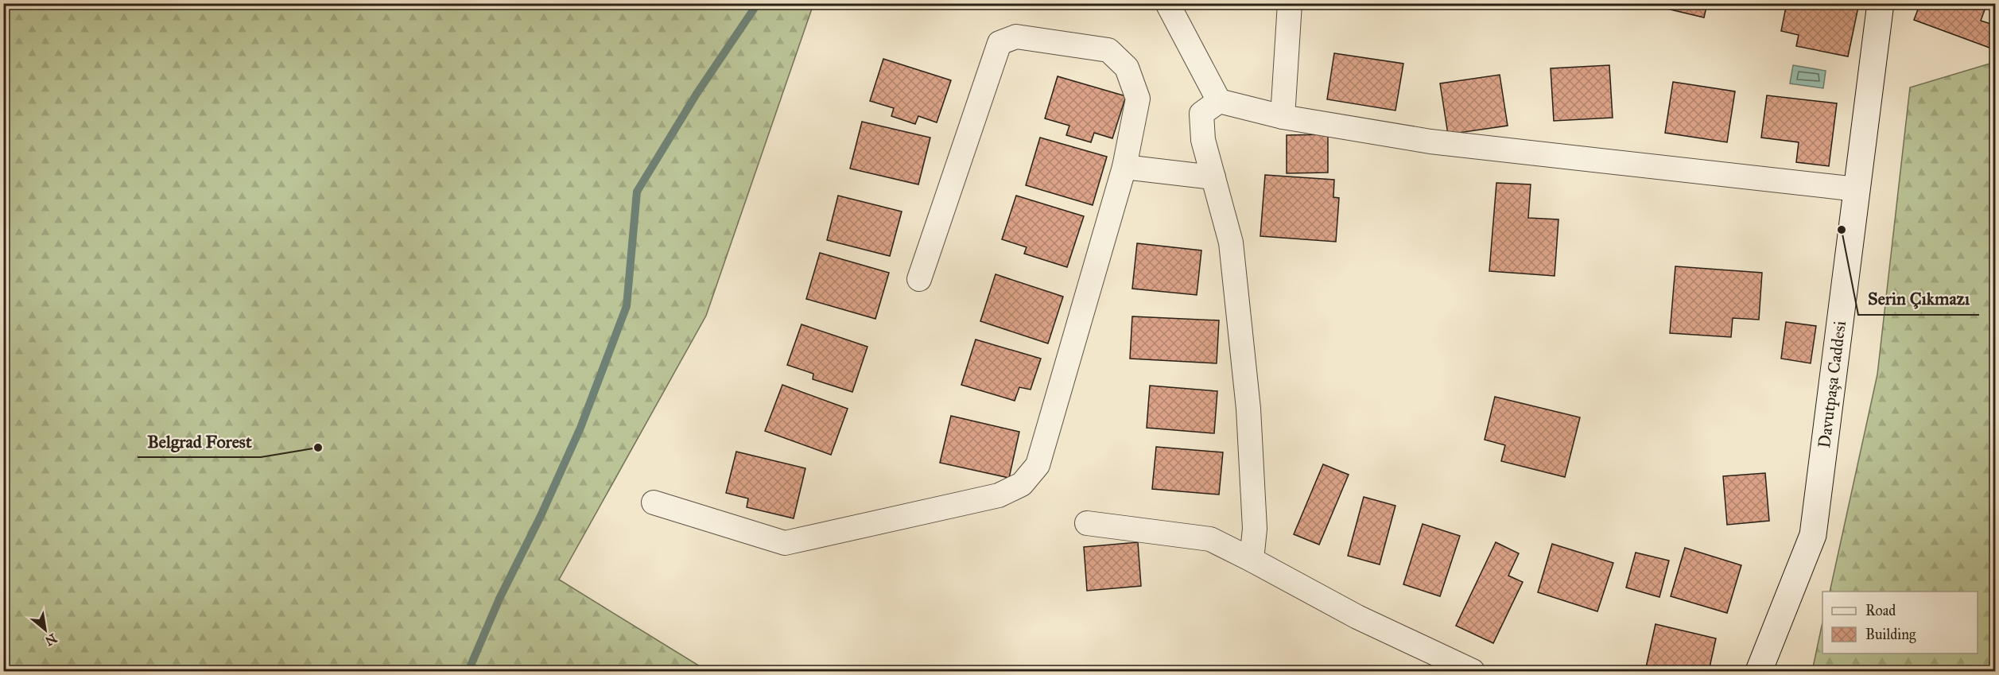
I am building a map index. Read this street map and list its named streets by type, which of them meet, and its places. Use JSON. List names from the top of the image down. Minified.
{"streets":{"street":["Davutpaşa Caddesi"]},"places":["Serin Çıkmazı","Belgrad Forest"],"legend":["Road","Building"],"north":"bottom right"}
